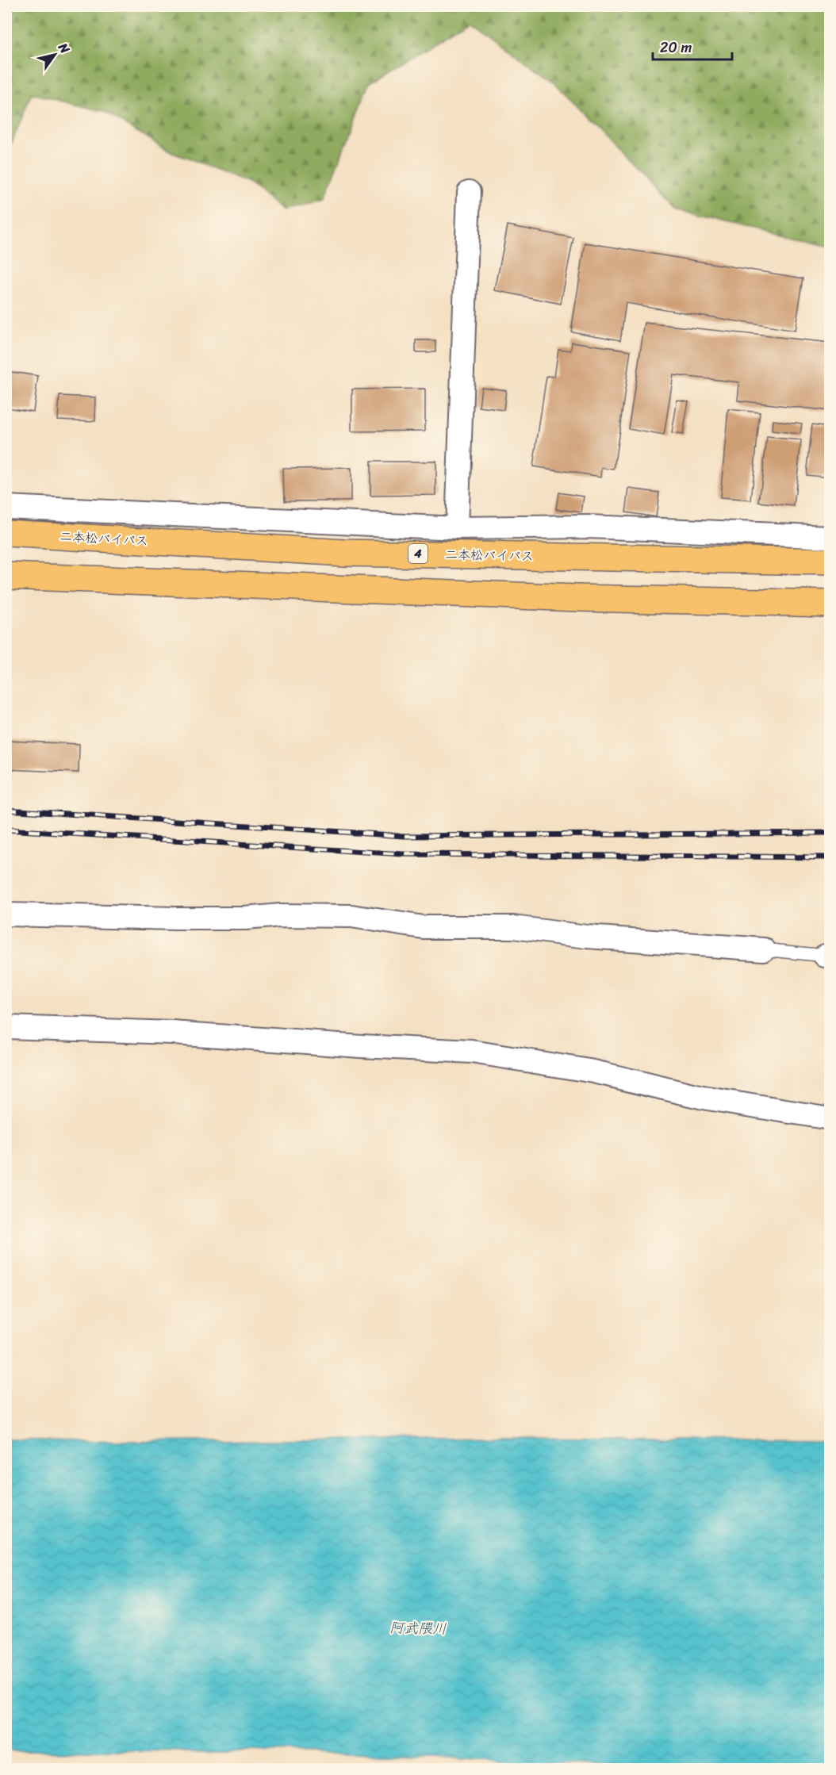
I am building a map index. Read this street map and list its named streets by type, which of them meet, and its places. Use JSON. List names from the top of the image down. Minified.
{"streets":{"highway":["二本松バイパス","4"]},"water":["阿武隈川"],"scale_bar":"20 m","north":"top right"}
